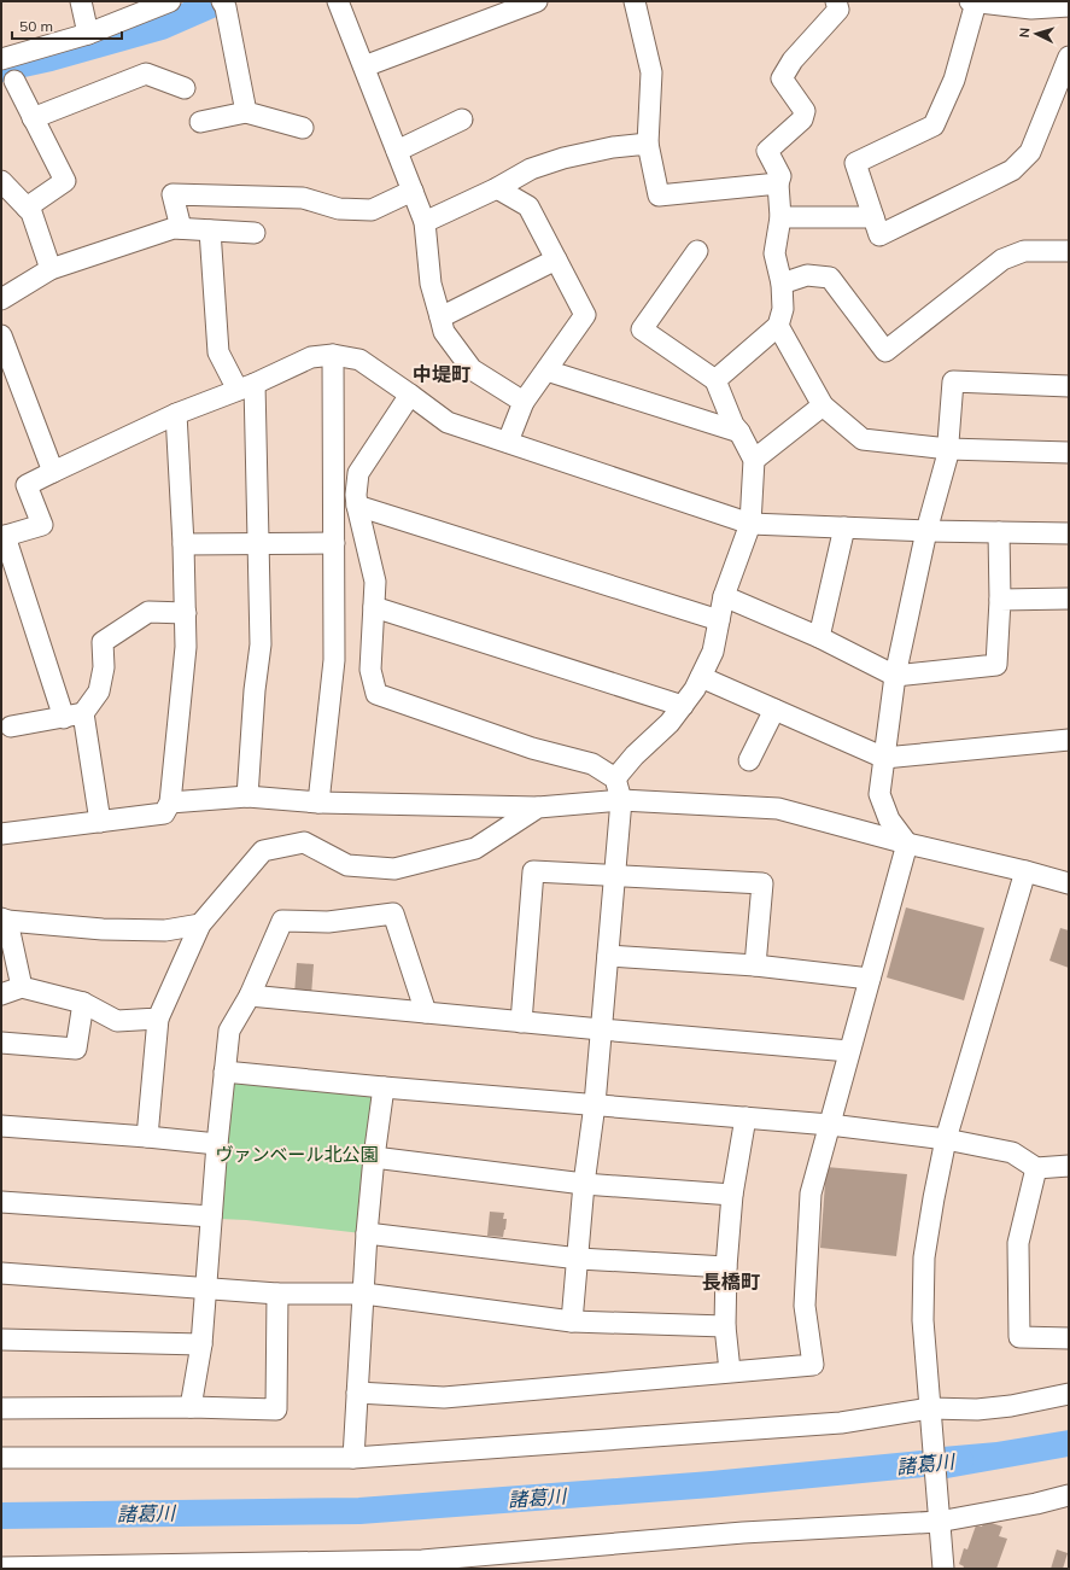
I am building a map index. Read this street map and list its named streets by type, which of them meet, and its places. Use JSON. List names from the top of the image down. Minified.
{"districts":["中堤町","長橋町"],"water":["諸葛川"],"parks":["ヴァンベール北公園"],"scale_bar":"50 m","north":"left"}
